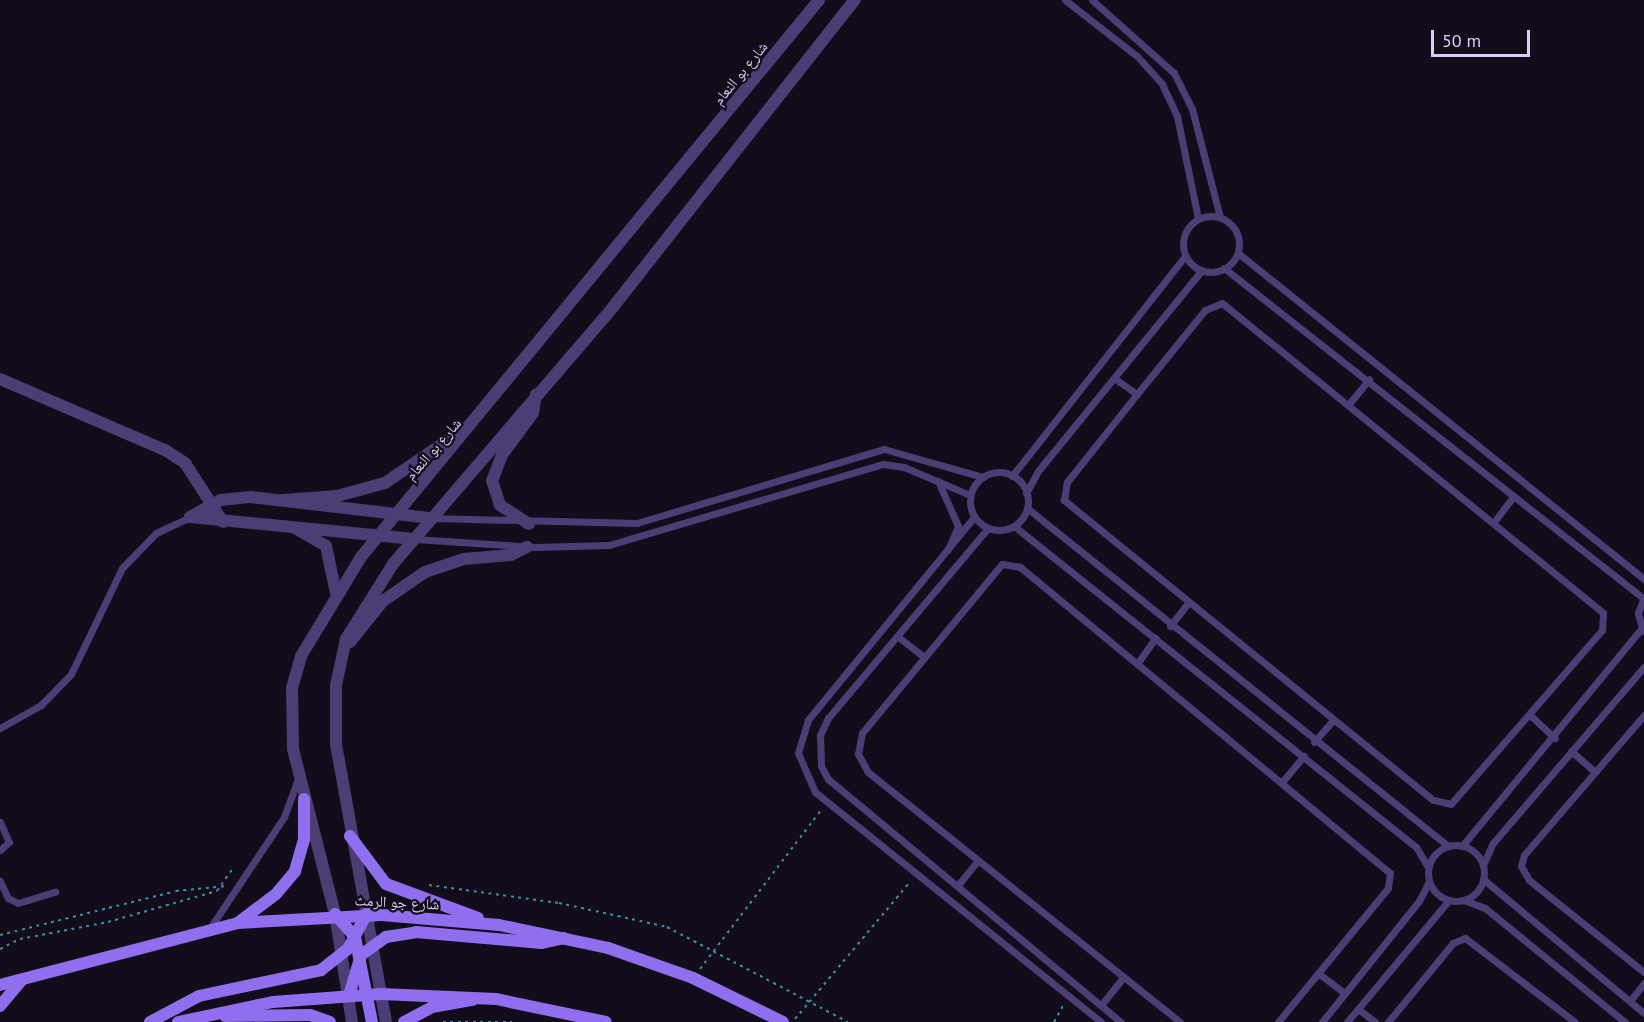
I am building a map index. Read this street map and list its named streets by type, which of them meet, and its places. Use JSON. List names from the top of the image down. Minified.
{"streets":{"main road":["شارع جو الرمث"],"street":["شارع بو النعام"]},"crossings":[["شارع بو النعام","شارع جو الرمث"]],"scale_bar":"50 m"}
